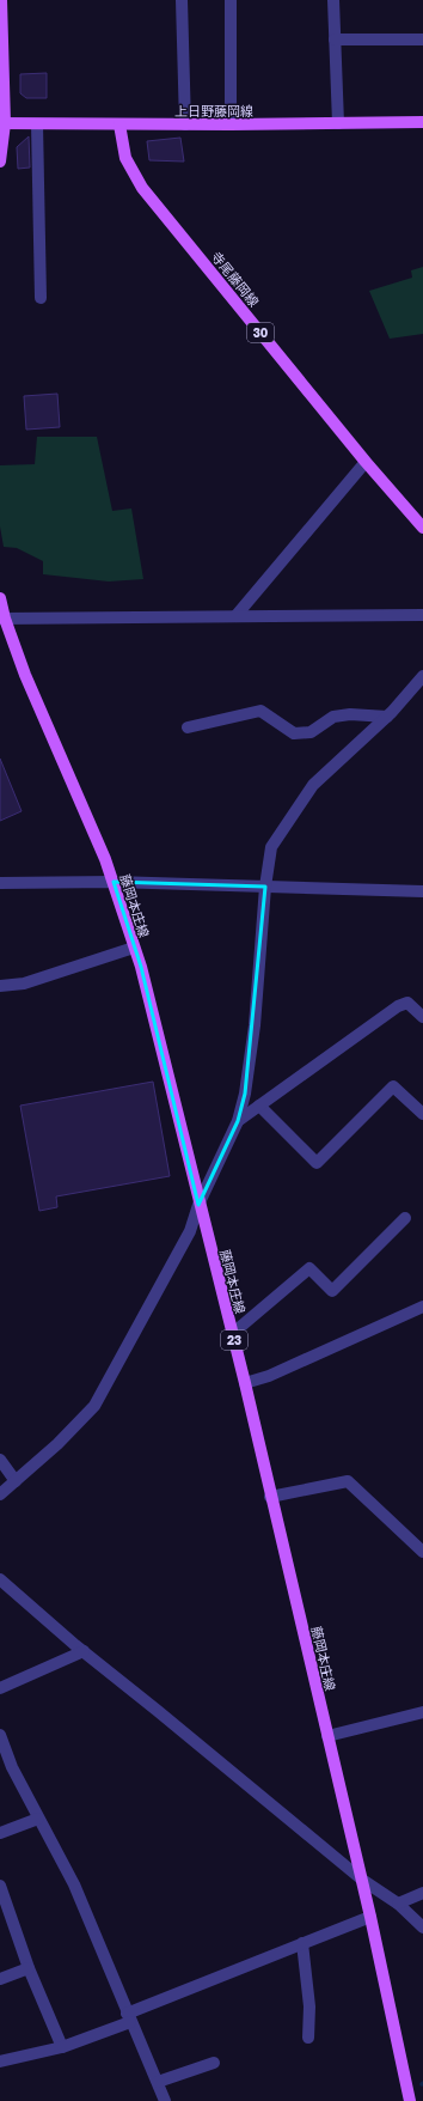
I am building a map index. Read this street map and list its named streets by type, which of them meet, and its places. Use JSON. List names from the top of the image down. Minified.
{"streets":{"main road":["上日野藤岡線","寺尾藤岡線","30","藤岡本庄線","23"]},"crossings":[["上日野藤岡線","寺尾藤岡線"]]}
